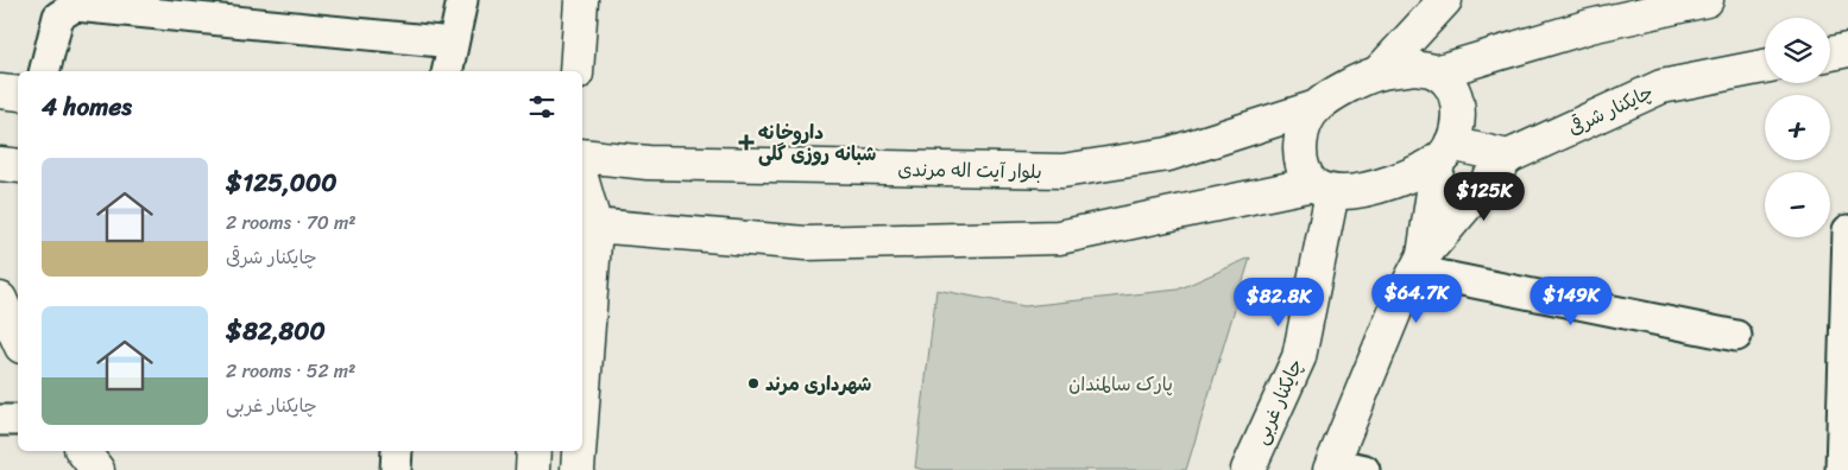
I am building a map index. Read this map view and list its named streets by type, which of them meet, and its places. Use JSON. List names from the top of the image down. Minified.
{"streets":{"main road":["چایکنار شرقی","بلوار آیت اله مرندی","چایکنار غربی"]},"crossings":[["بلوار آیت اله مرندی","چایکنار غربی"]],"parks":["پارک سالمندان"],"places":{"health":["داروخانه شبانه روزی گلی"],"other":["شهرداری مرند"]},"page":{"map_buttons":["+","−"],"heading":"4 homes","list":[{"name":"$125,000","note":"2 rooms · 70 m² · چایکنار شرقی"},{"name":"$82,800","note":"2 rooms · 52 m² · چایکنار غربی"}],"price":["$125K","$64.7K","$149K","$82.8K"]}}
